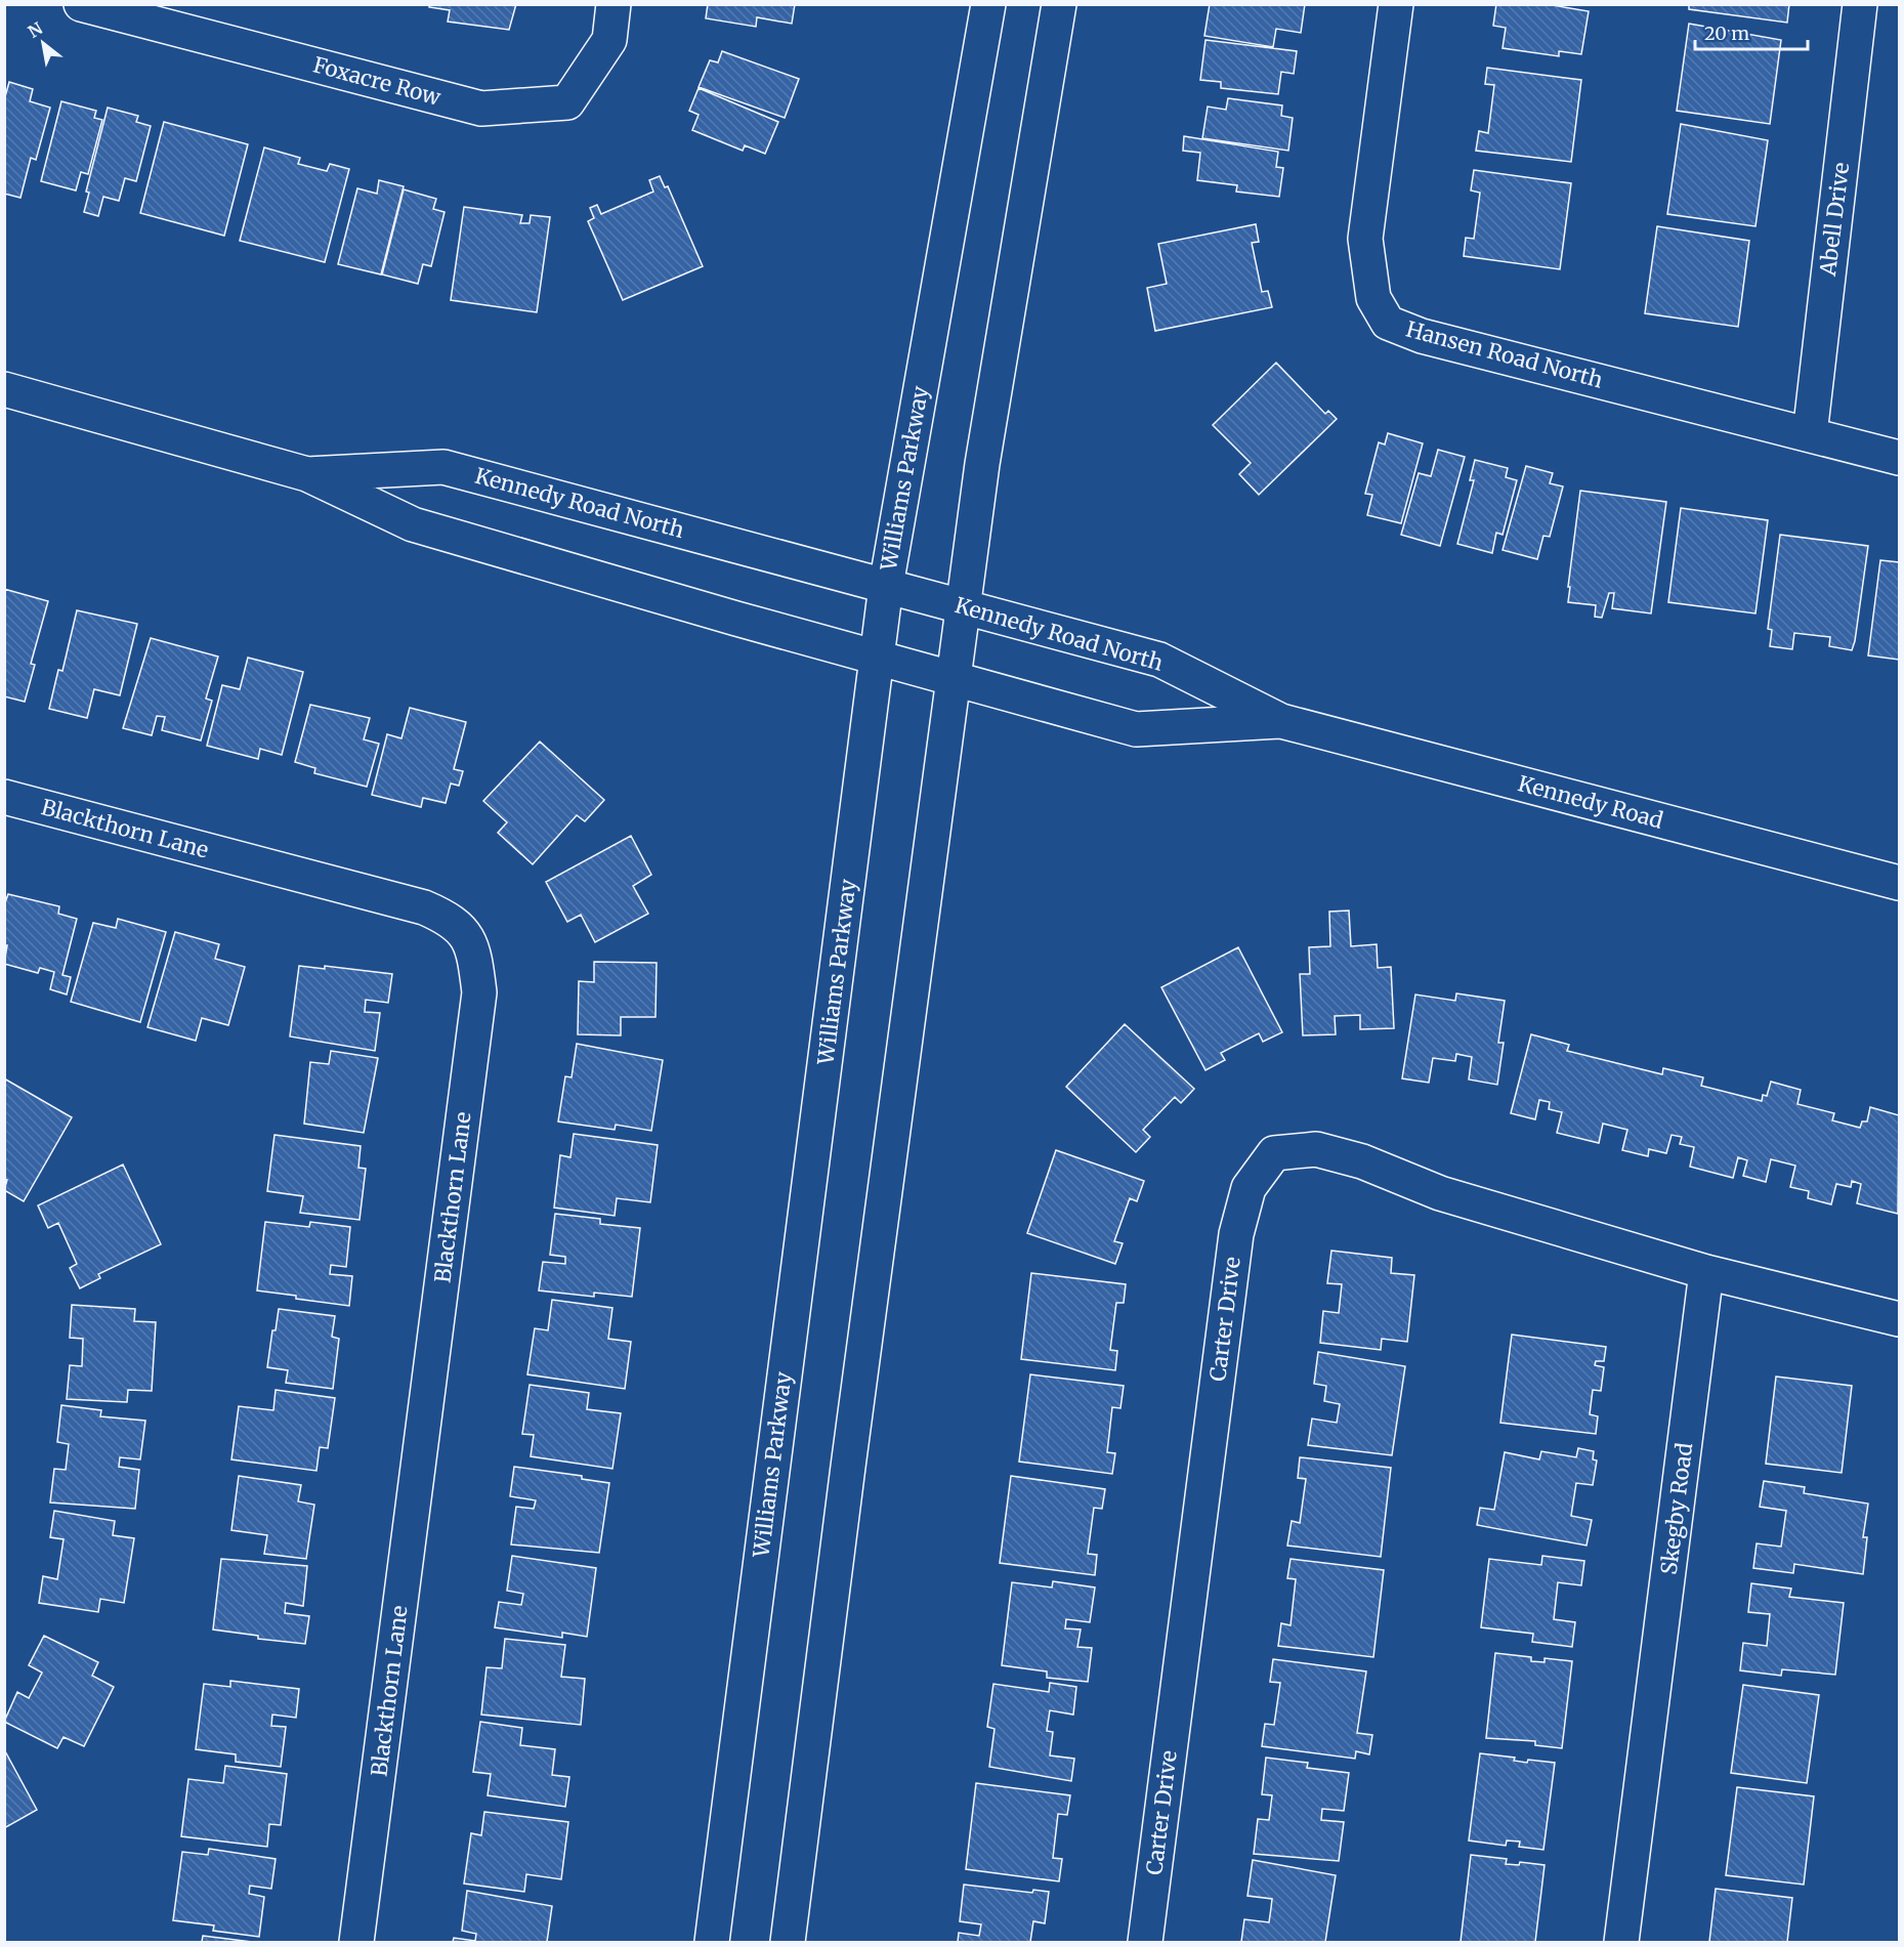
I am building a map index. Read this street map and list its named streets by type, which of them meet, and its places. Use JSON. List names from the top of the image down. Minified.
{"streets":{"main road":["Foxacre Row","Abell Drive","Hansen Road North","Williams Parkway","Kennedy Road North","Kennedy Road","Blackthorn Lane","Carter Drive","Skegby Road"]},"crossings":[["Abell Drive","Hansen Road North"],["Williams Parkway","Kennedy Road North"],["Kennedy Road North","Kennedy Road"],["Carter Drive","Skegby Road"]],"scale_bar":"20 m","north":"top left"}
